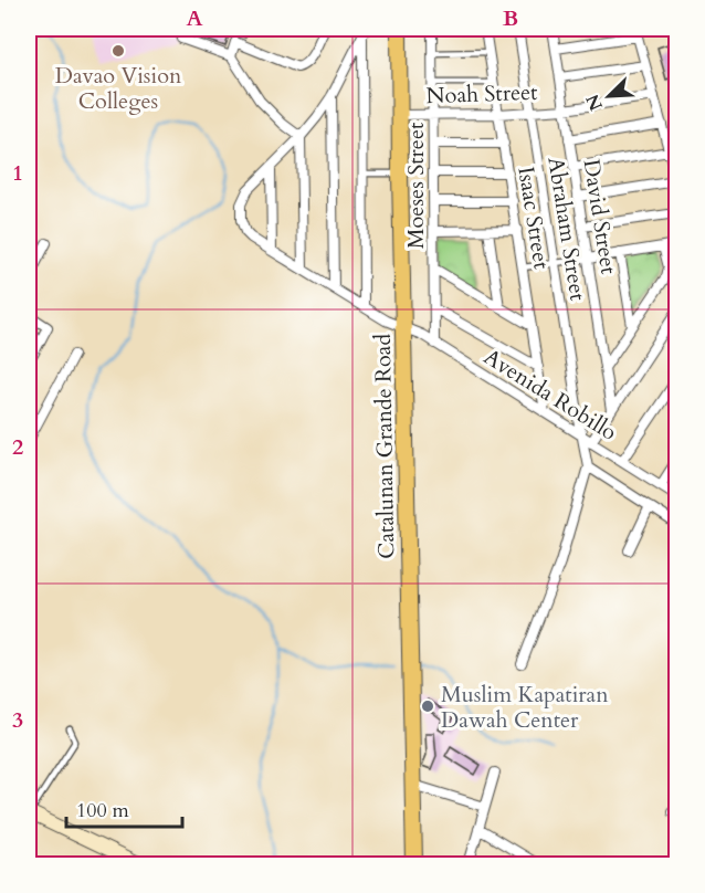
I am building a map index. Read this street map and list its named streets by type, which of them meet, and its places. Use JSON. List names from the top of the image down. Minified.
{"streets":{"main road":["Catalunan Grande Road"],"street":["Noah Street","Moeses Street","David Street","Isaac Street","Abraham Street","Avenida Robillo"]},"crossings":[["Noah Street","Moeses Street"],["Noah Street","David Street"],["Noah Street","Isaac Street"],["Noah Street","Abraham Street"],["Noah Street","Catalunan Grande Road"],["Moeses Street","Avenida Robillo"],["Isaac Street","Avenida Robillo"],["Abraham Street","Avenida Robillo"],["Avenida Robillo","Catalunan Grande Road"]],"places":["Davao Vision Colleges","Muslim Kapatiran Dawah Center"],"scale_bar":"100 m","north":"bottom left","grid":{"columns":["A","B"],"rows":["1","2","3"]}}
